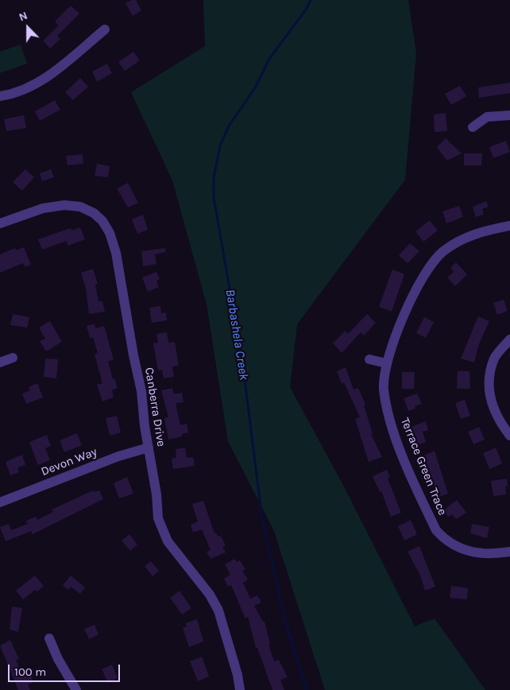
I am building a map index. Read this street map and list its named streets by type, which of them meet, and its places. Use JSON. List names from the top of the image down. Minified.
{"streets":{"street":["Canberra Drive","Devon Way","Terrace Green Trace"]},"crossings":[["Canberra Drive","Devon Way"]],"water":["Barbashela Creek"],"scale_bar":"100 m","north":"top"}
